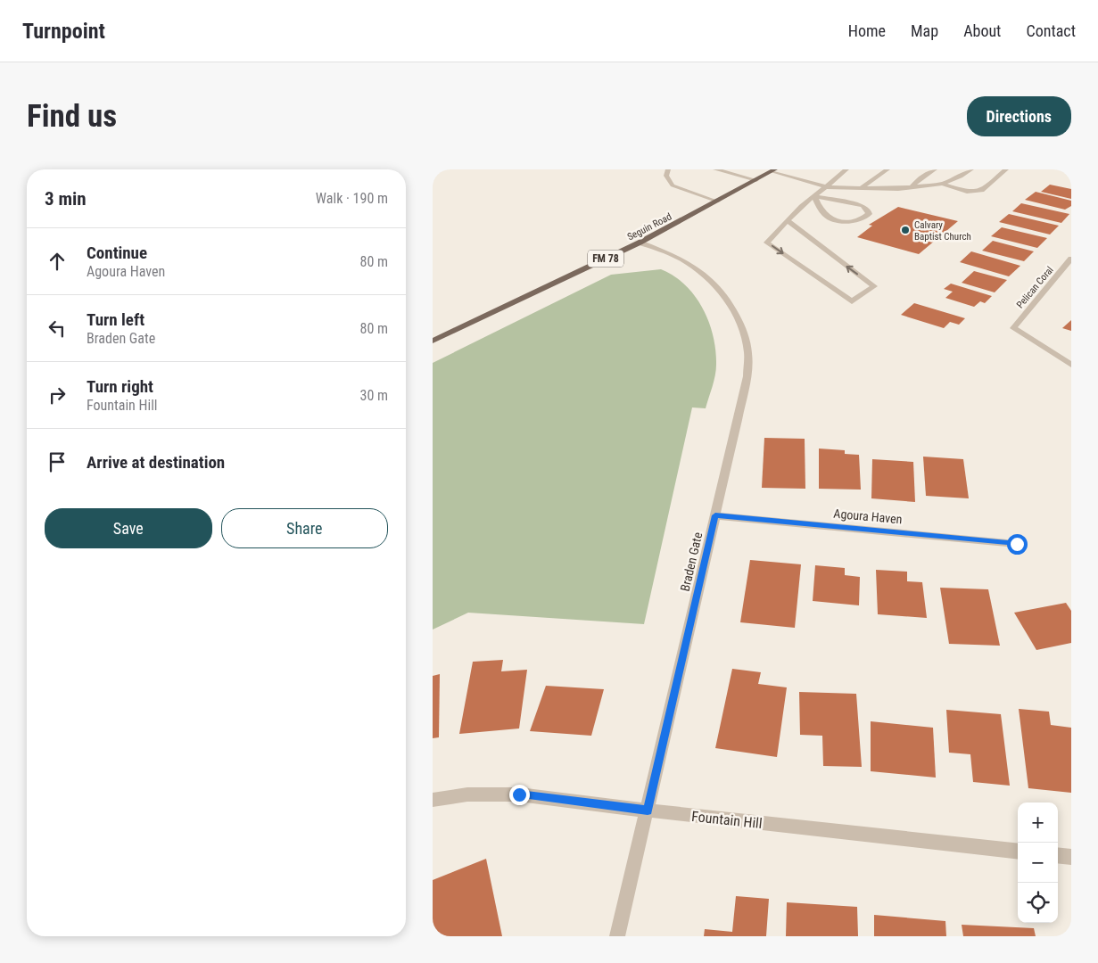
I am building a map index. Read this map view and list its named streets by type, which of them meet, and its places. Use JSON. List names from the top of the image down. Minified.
{"streets":{"main road":["Seguin Road","FM 78"],"street":["Pelican Coral","Agoura Haven","Braden Gate","Fountain Hill"]},"crossings":[["Seguin Road","Braden Gate"],["Agoura Haven","Braden Gate"],["Braden Gate","Fountain Hill"]],"places":["Calvary Baptist Church"],"page":{"header":"Turnpoint","nav":["Home","Map","About","Contact"],"buttons":["Directions",["Save","Share"]],"title":"Find us","heading":["3 min","Walk · 190 m"],"list":[["Continue","Agoura Haven","80 m"],["Turn left","Braden Gate","80 m"],["Turn right","Fountain Hill","30 m"],"Arrive at destination"],"map_buttons":["+","−"]}}
